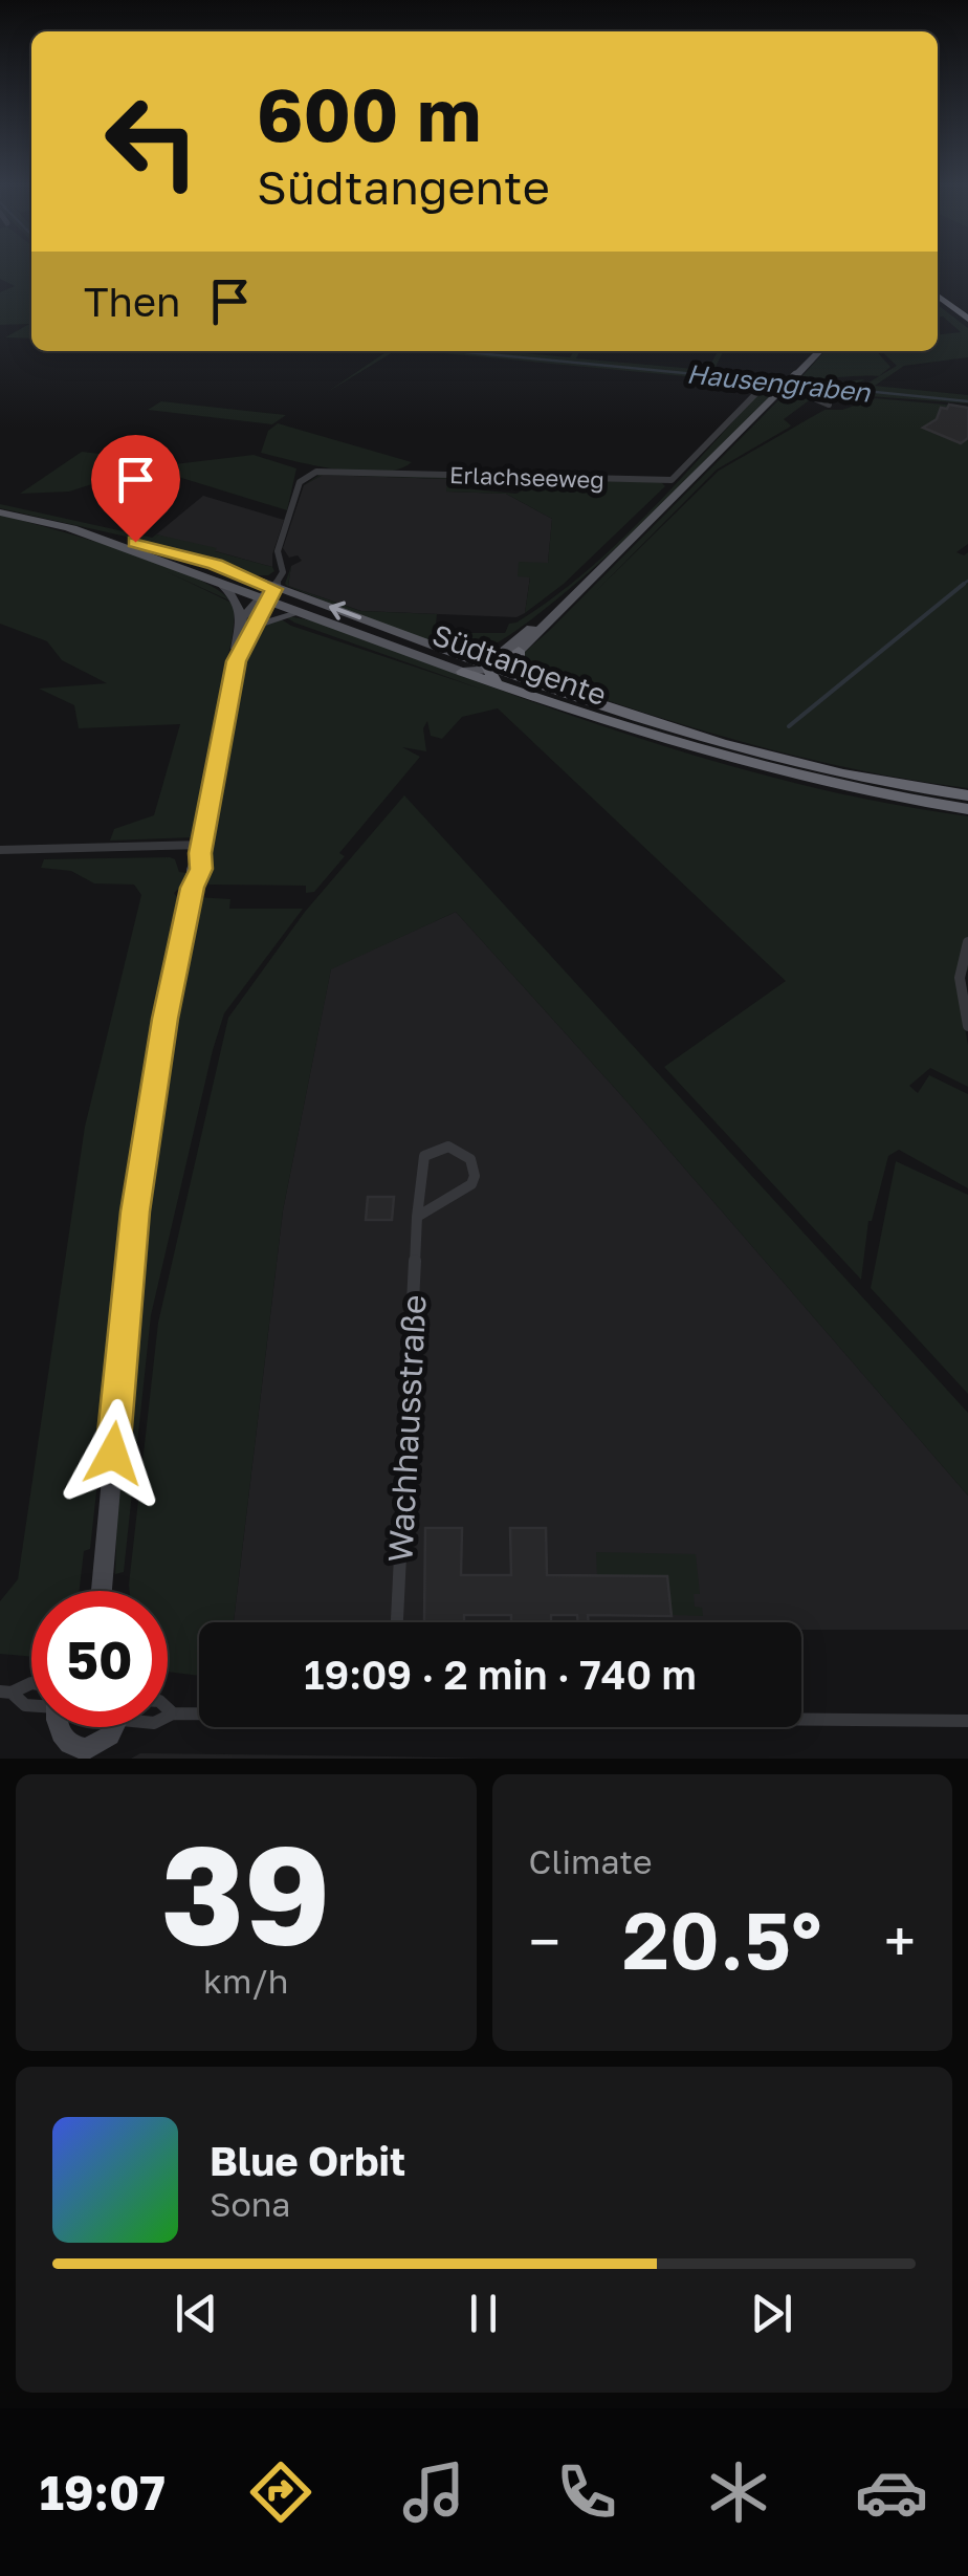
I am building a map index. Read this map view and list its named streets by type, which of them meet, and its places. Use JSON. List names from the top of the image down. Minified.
{"streets":{"highway":["Südtangente"],"street":["Erlachseeweg","Wachhausstraße"]},"crossings":[["Erlachseeweg","Südtangente"]],"water":["Hausengraben"],"page":{"turn":["600 m","Südtangente"],"then":"Then","limit":"50","trip":"19:09 · 2 min · 740 m","tile":[["39","km/h"],"Climate"],"heat":["−","20.5°","+"],"song":["Blue Orbit","Sona"],"tabs":"19:07"}}
